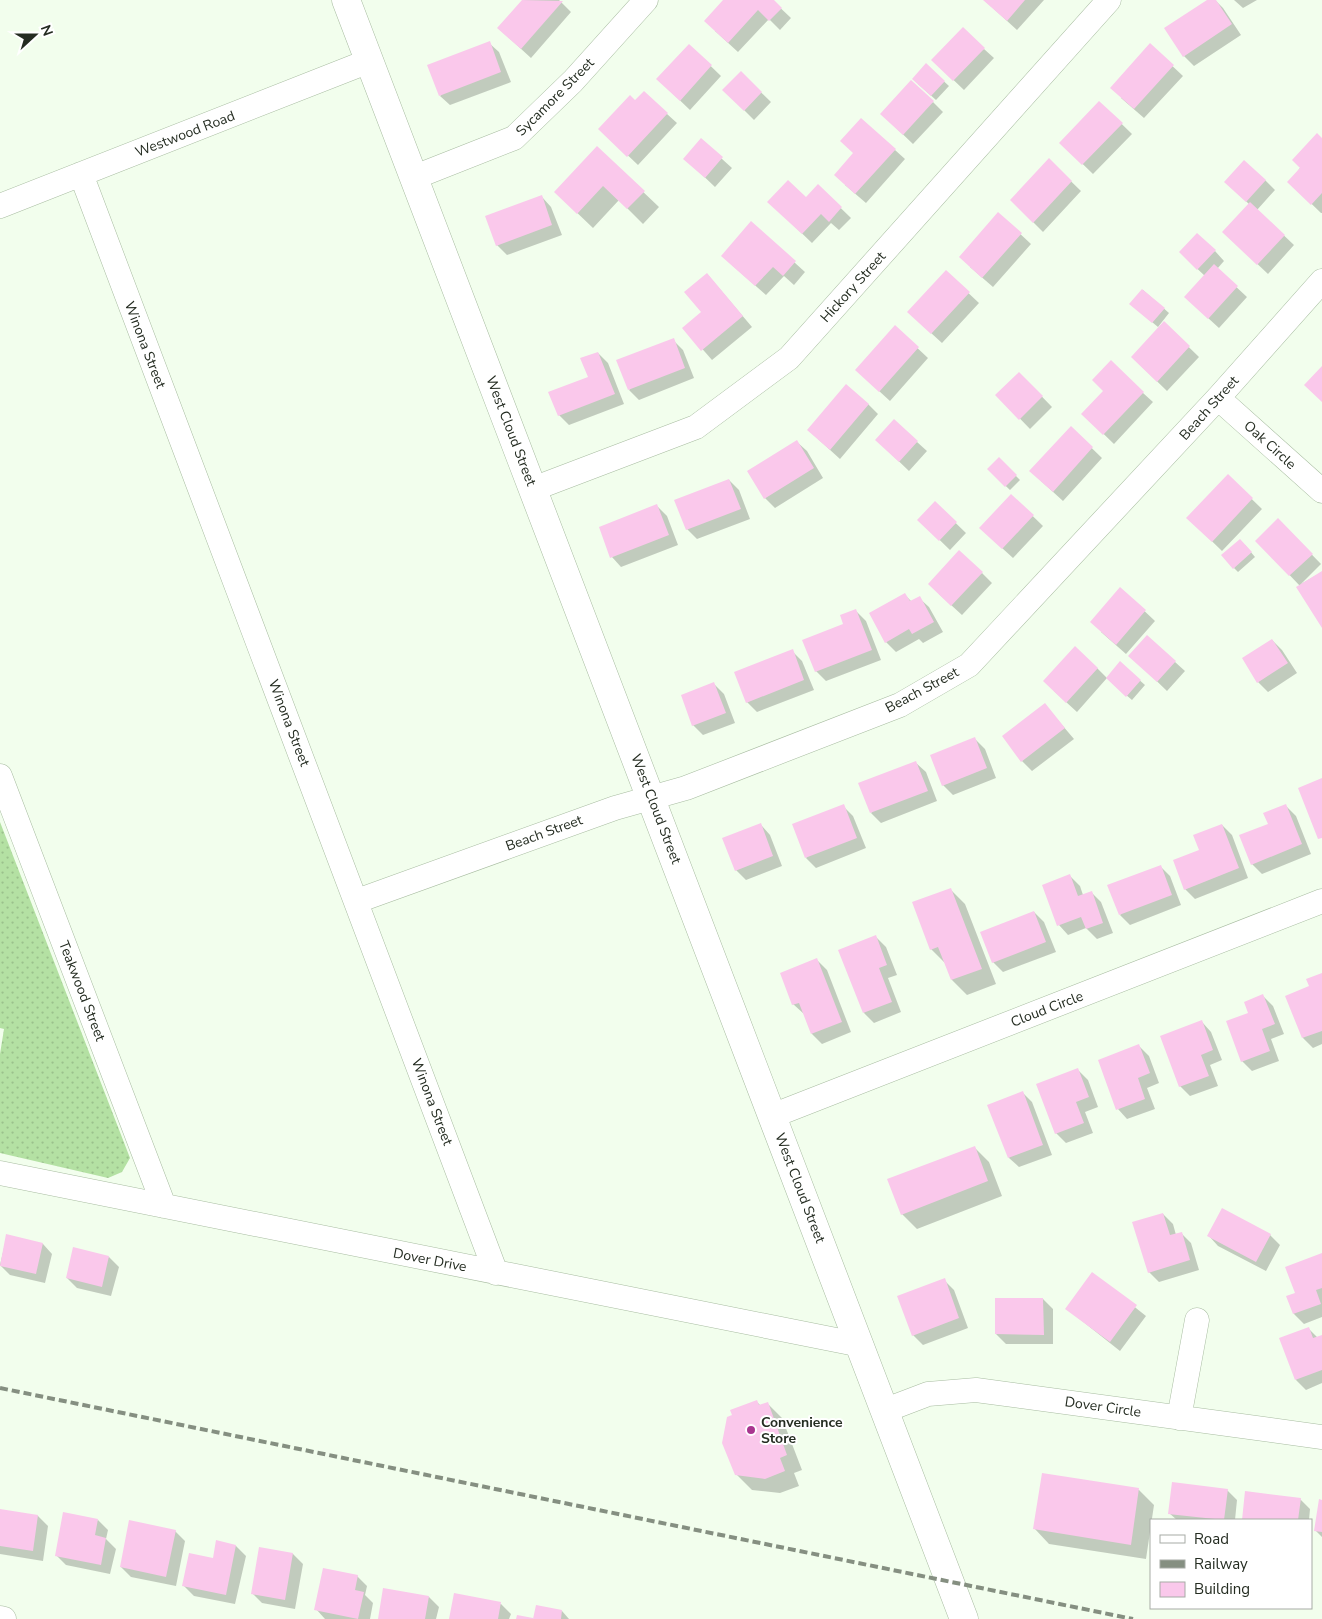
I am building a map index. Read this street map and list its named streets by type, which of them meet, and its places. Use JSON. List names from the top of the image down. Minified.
{"streets":{"main road":["West Cloud Street"],"street":["Sycamore Street","Westwood Road","Hickory Street","Winona Street","Beach Street","Oak Circle","Teakwood Street","Cloud Circle","Dover Drive","Dover Circle"]},"crossings":[["Sycamore Street","West Cloud Street"],["Westwood Road","Winona Street"],["Westwood Road","West Cloud Street"],["Hickory Street","West Cloud Street"],["Winona Street","Beach Street"],["Winona Street","Dover Drive"],["Beach Street","West Cloud Street"],["Beach Street","Oak Circle"],["West Cloud Street","Cloud Circle"],["West Cloud Street","Dover Drive"],["West Cloud Street","Dover Circle"],["Teakwood Street","Dover Drive"]],"places":["Convenience Store"],"legend":["Road","Railway","Building"],"north":"right"}
